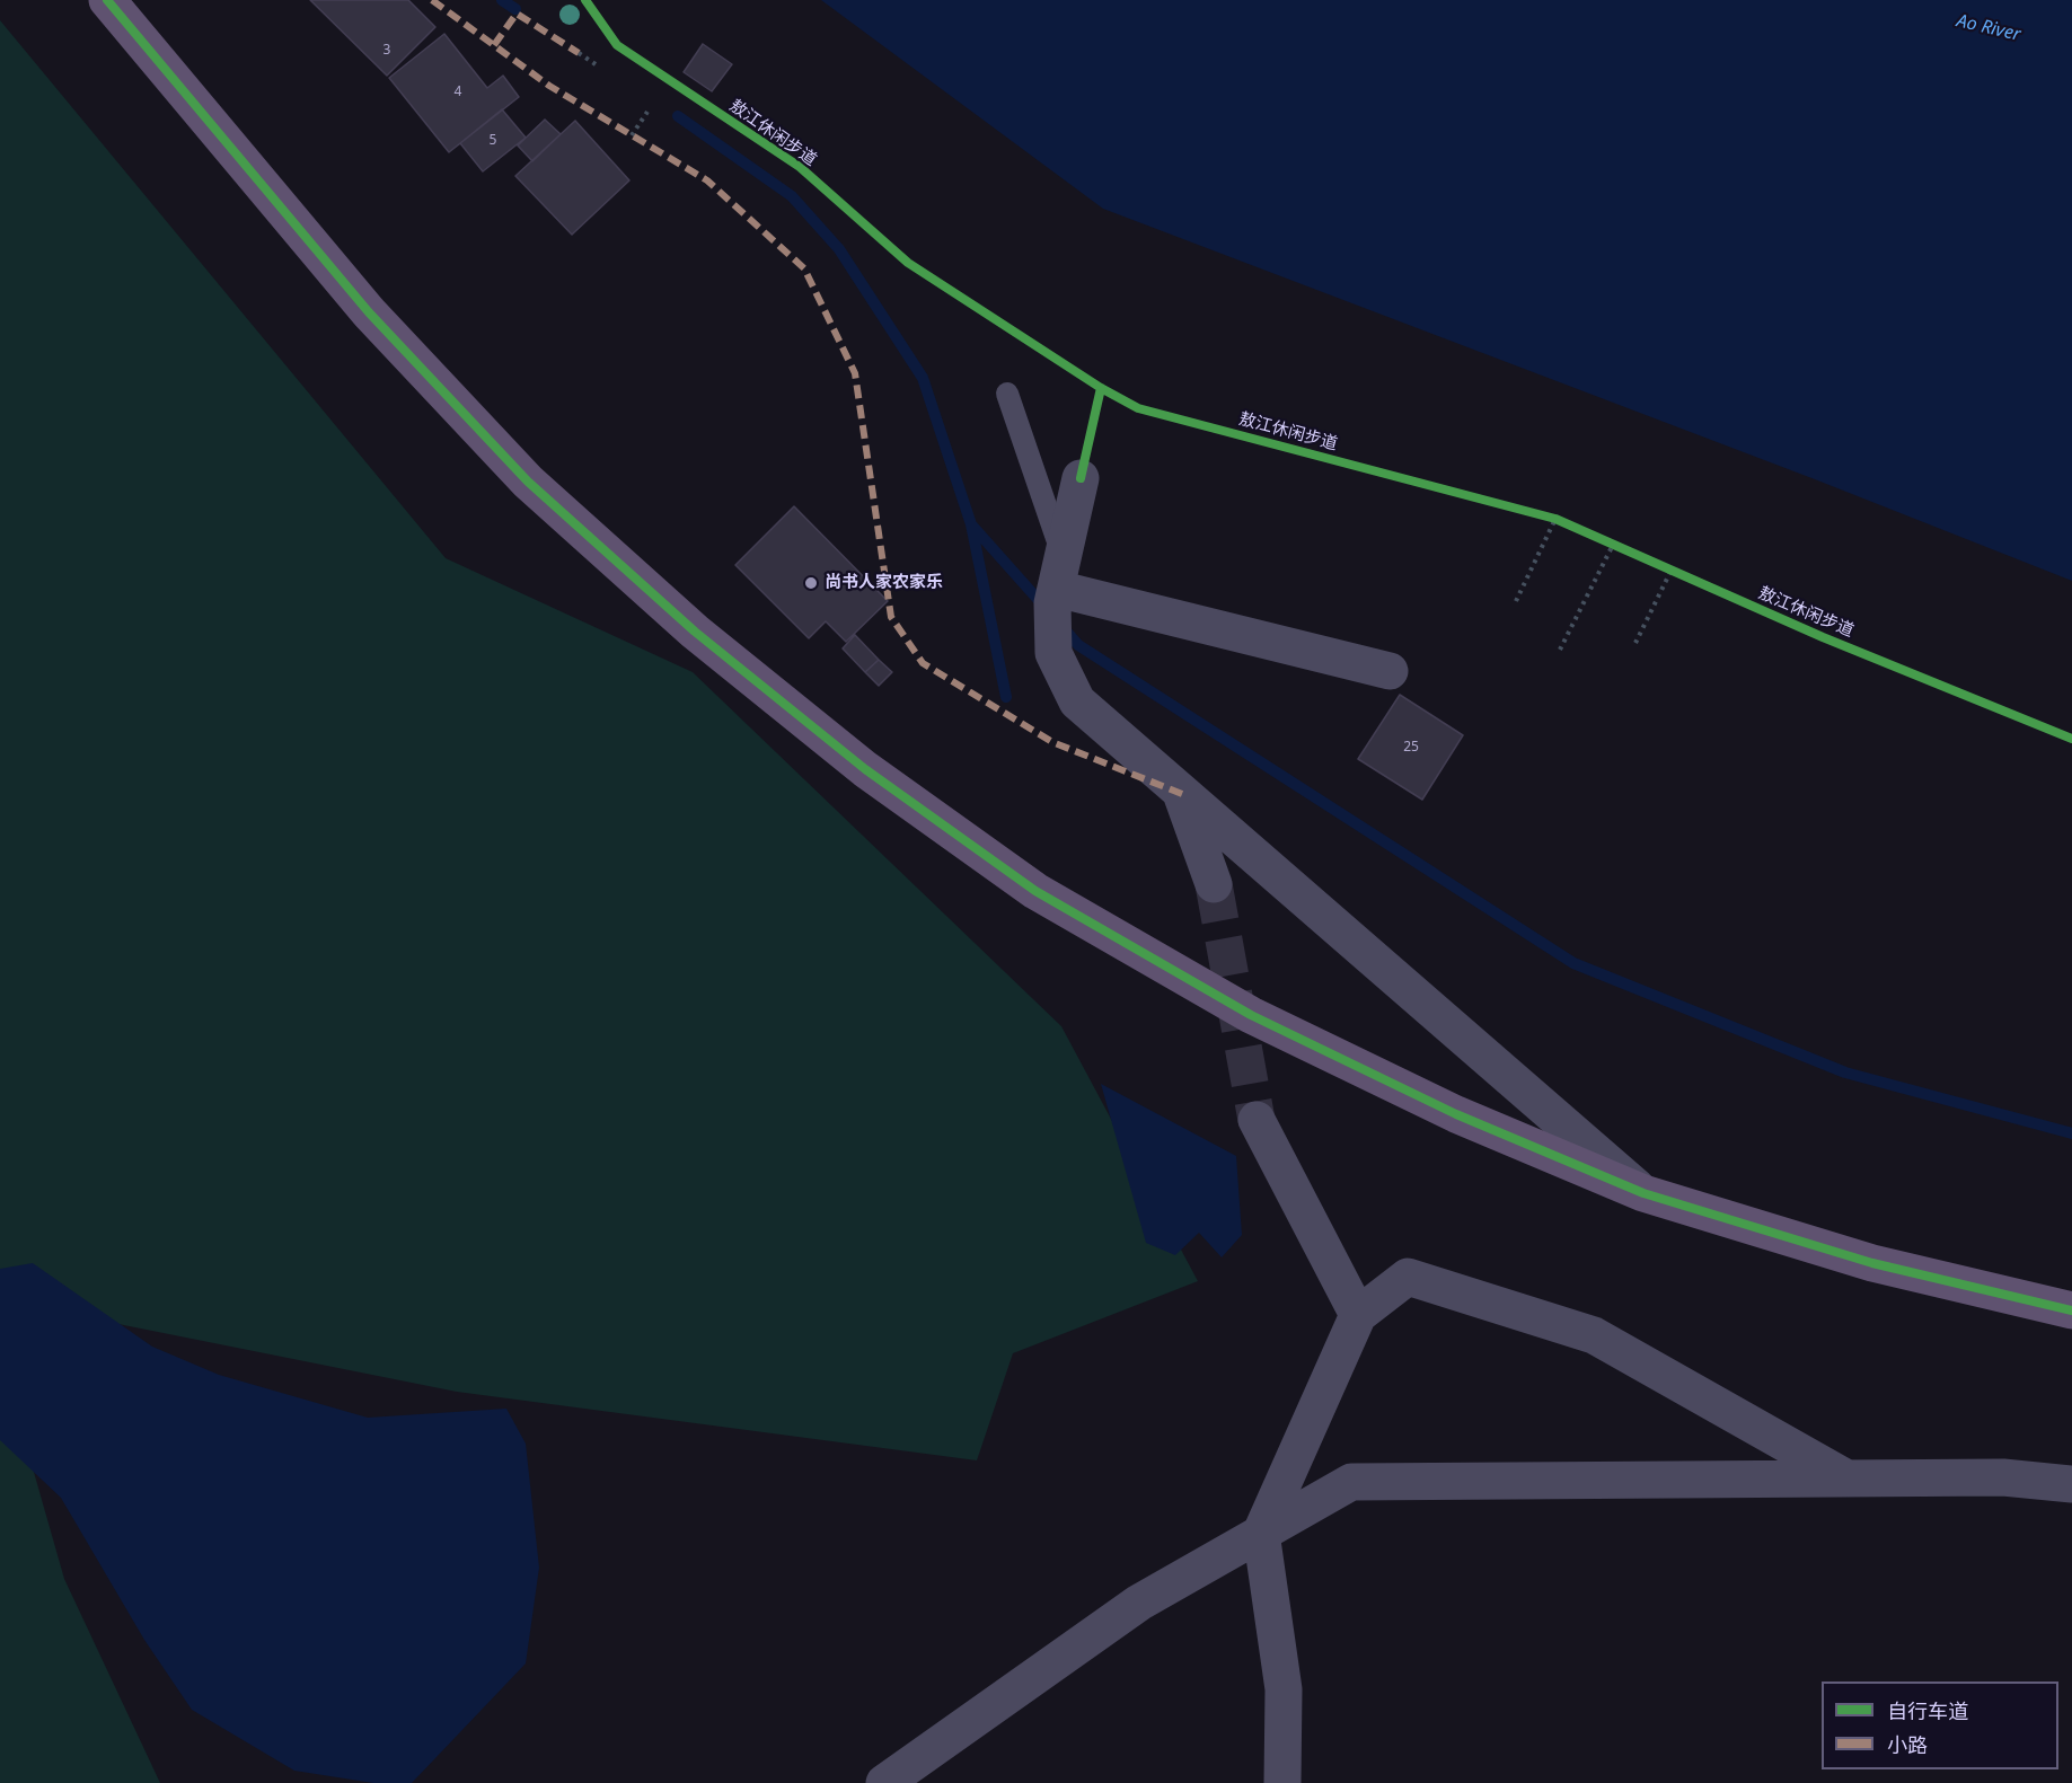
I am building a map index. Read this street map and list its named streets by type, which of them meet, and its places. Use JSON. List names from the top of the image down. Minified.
{"streets":{"cycle path":["敖江休闲步道"]},"water":["Ao River"],"places":["尚书人家农家乐"],"house_numbers":["3","4","5","25"],"legend":["自行车道","小路"]}
